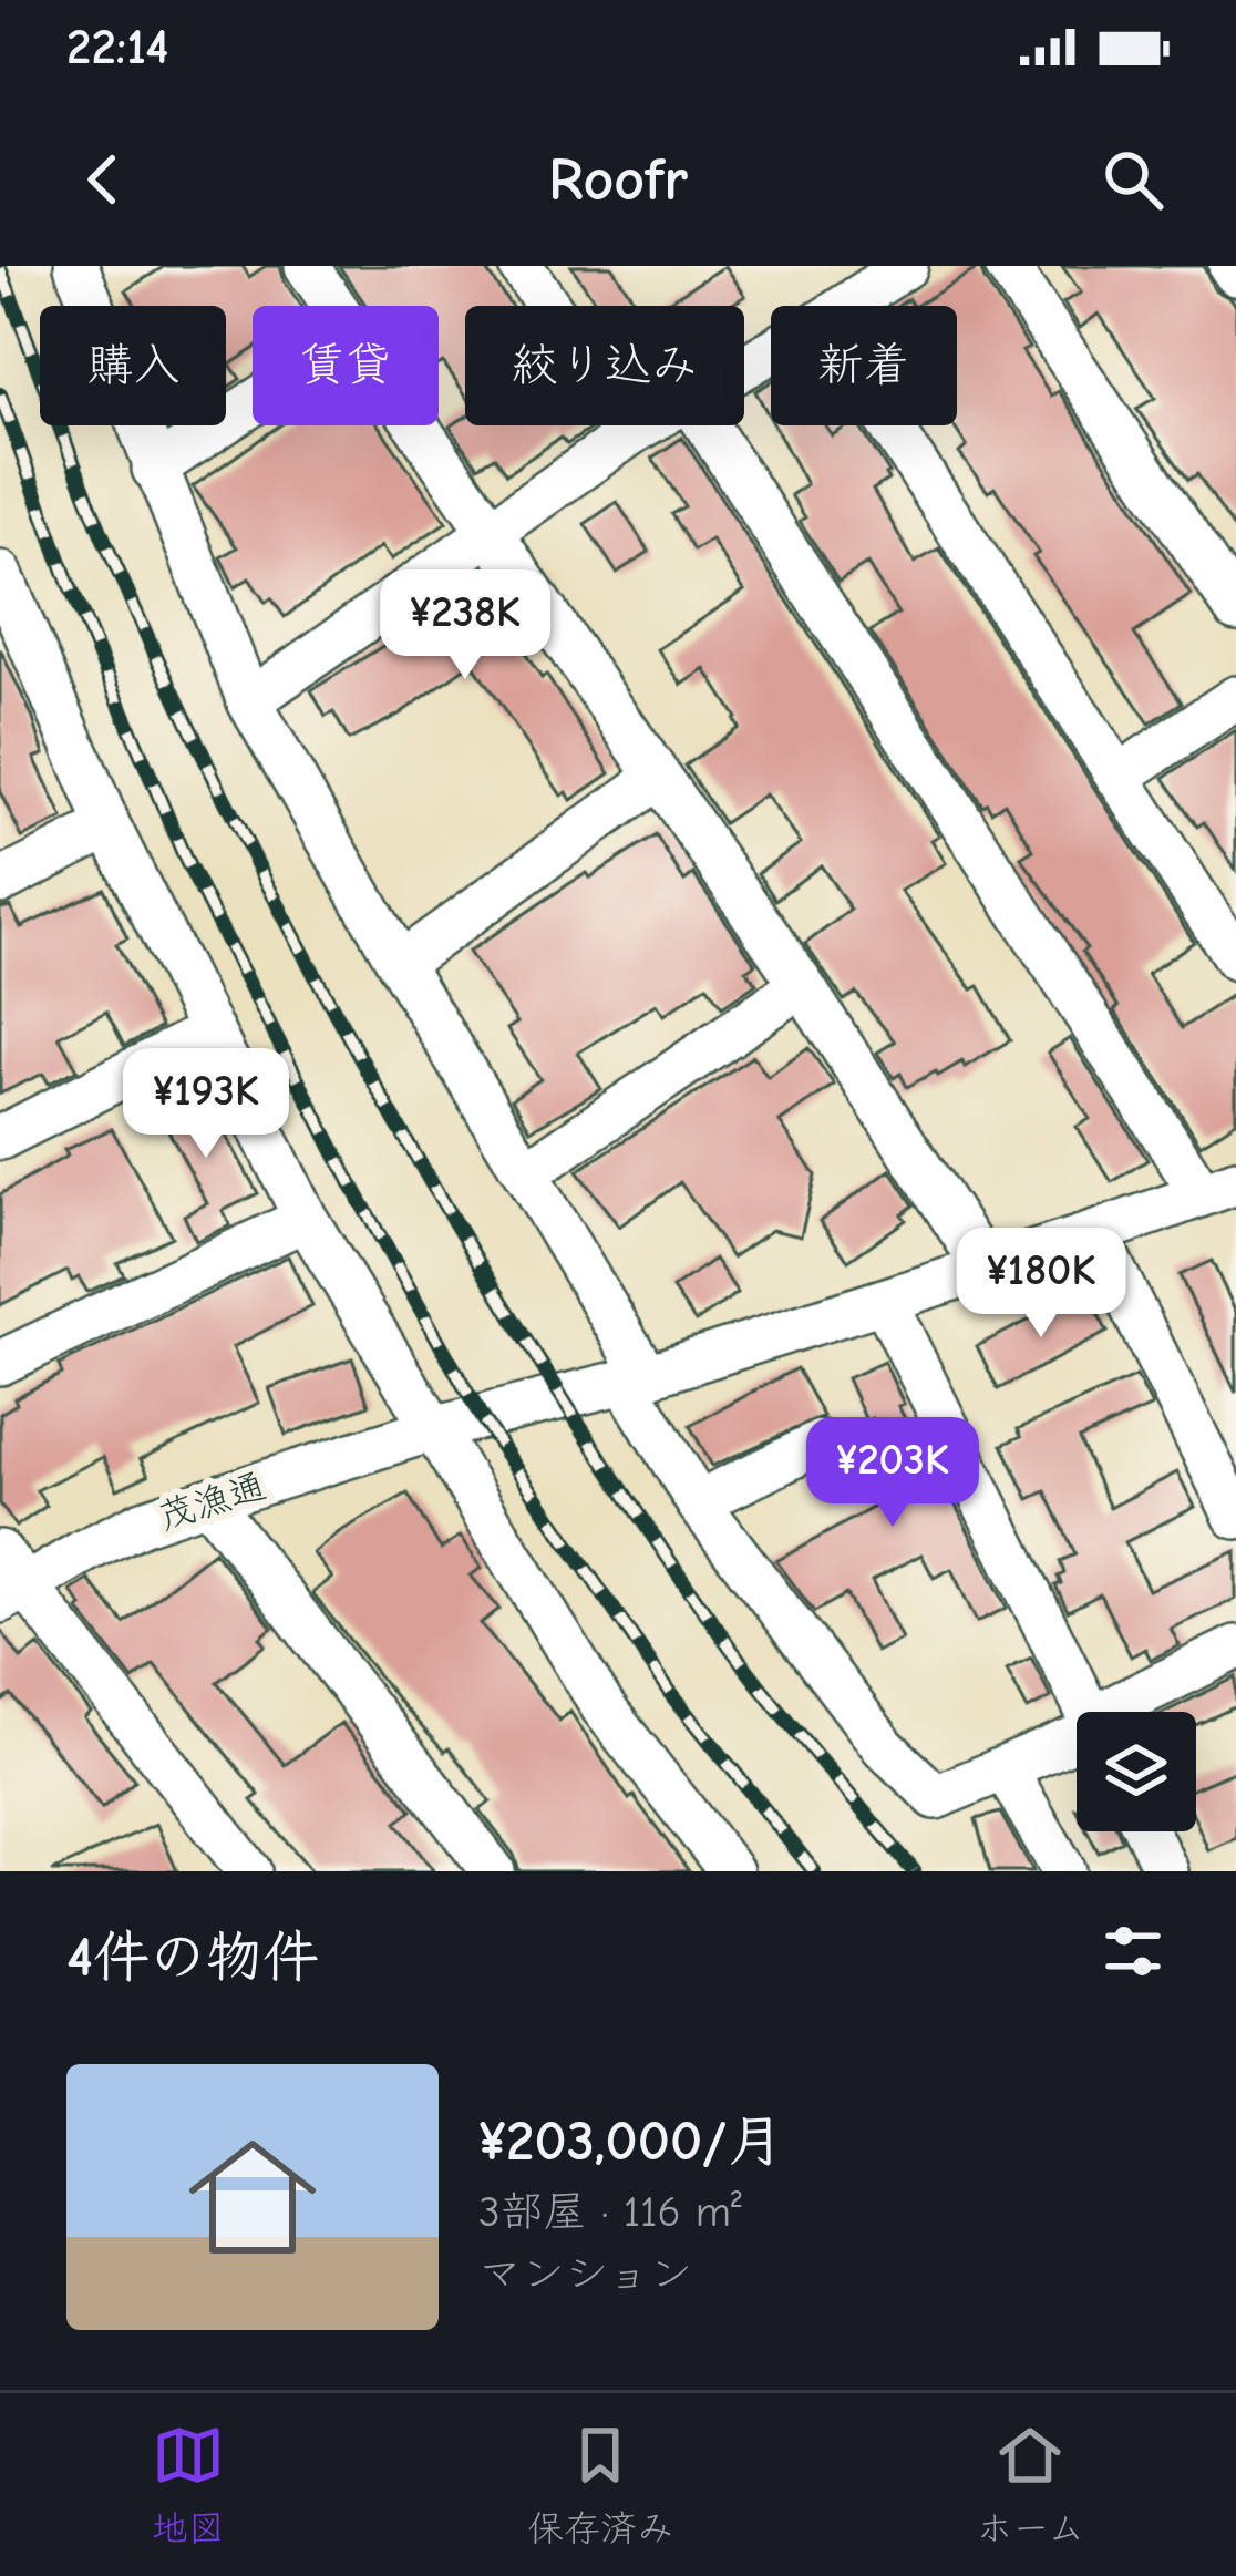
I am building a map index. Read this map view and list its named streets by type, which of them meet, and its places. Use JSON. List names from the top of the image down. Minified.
{"streets":{"street":["茂漁通"]},"page":{"status":"22:14","header":"Roofr","chip":["購入","賃貸","絞り込み","新着"],"price":["¥238K","¥193K","¥180K","¥203K"],"heading":"4件の物件","list":[{"name":"¥203,000/月","note":"3部屋 · 116 m² · マンション"}],"tabs":["地図","保存済み","ホーム"]}}
